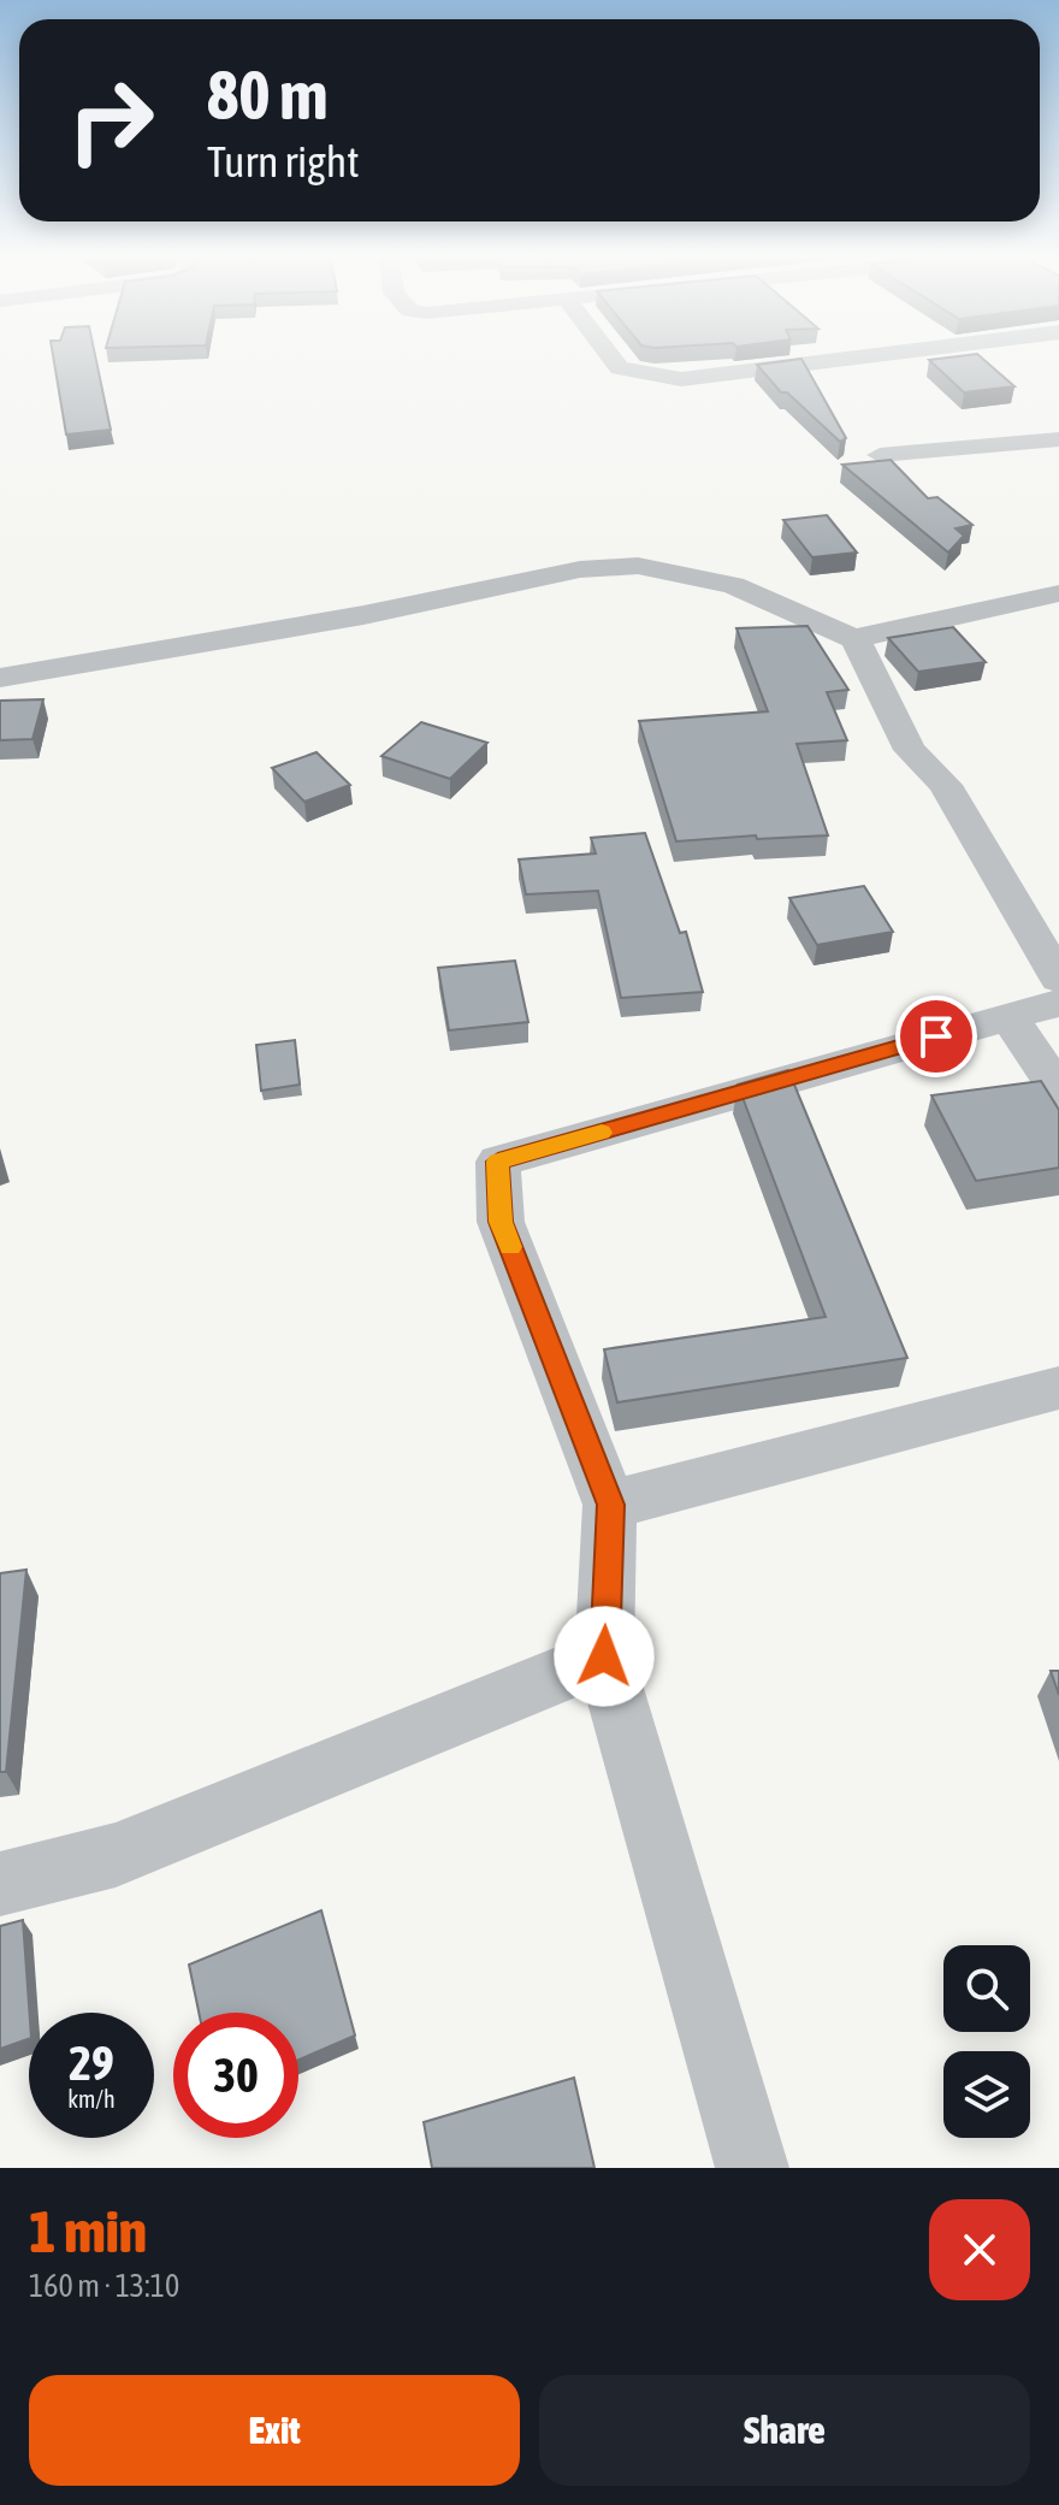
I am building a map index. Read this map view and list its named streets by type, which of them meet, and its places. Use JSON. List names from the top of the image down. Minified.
{"page":{"turn":["80 m","Turn right"],"speed":"29 km/h","limit":"30","heading":["1 min","160 m · 13:10"],"buttons":["Exit","Share"]}}
